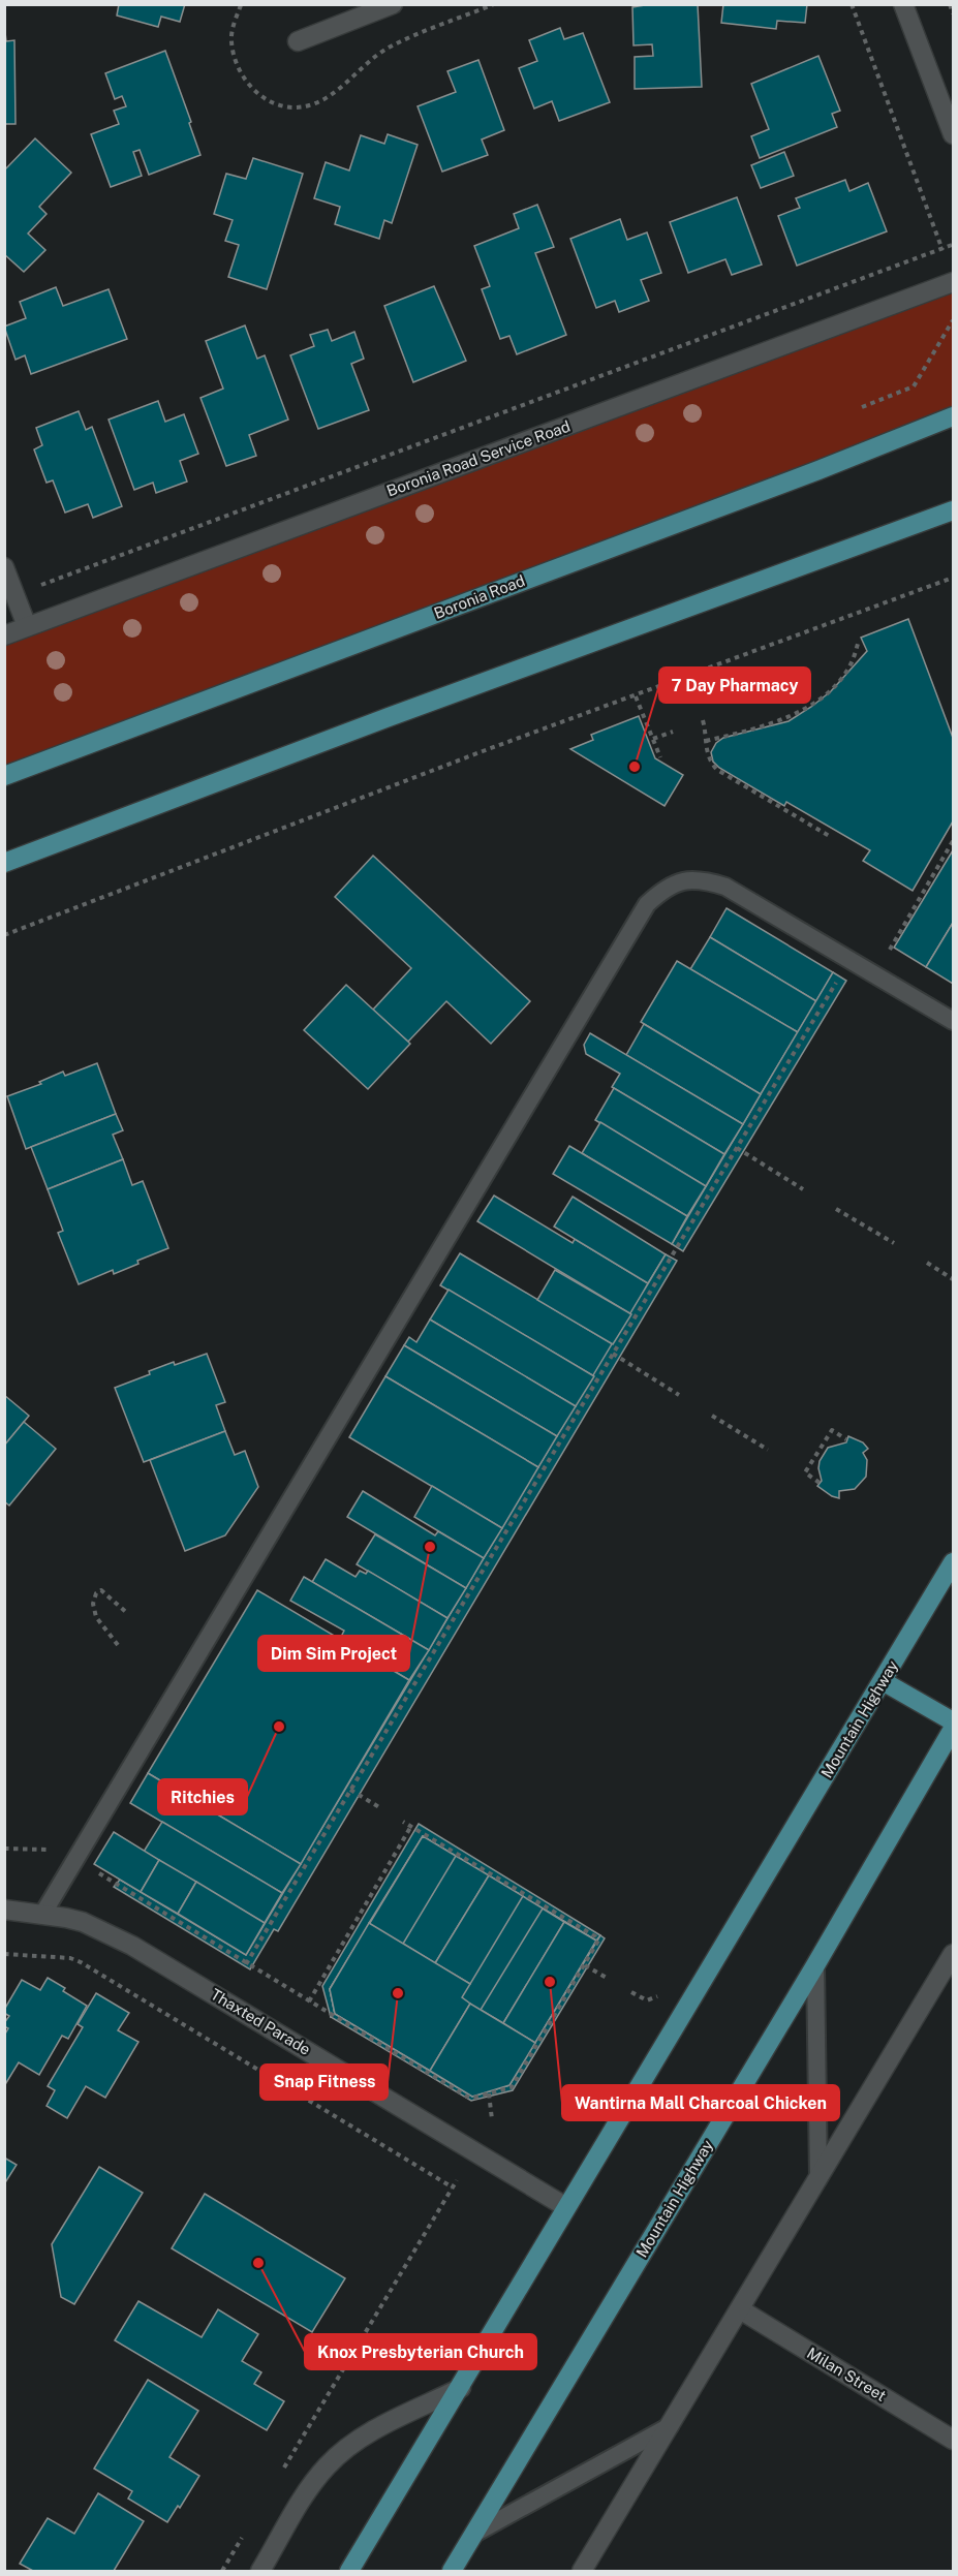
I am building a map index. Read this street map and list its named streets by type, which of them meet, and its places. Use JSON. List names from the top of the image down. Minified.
{"streets":{"main road":["Boronia Road","Mountain Highway"],"street":["Boronia Road Service Road","Thaxted Parade","Milan Street"]},"crossings":[["Mountain Highway","Thaxted Parade"]],"places":["7 Day Pharmacy","Dim Sim Project","Ritchies","Wantirna Mall Charcoal Chicken","Snap Fitness","Knox Presbyterian Church"]}
